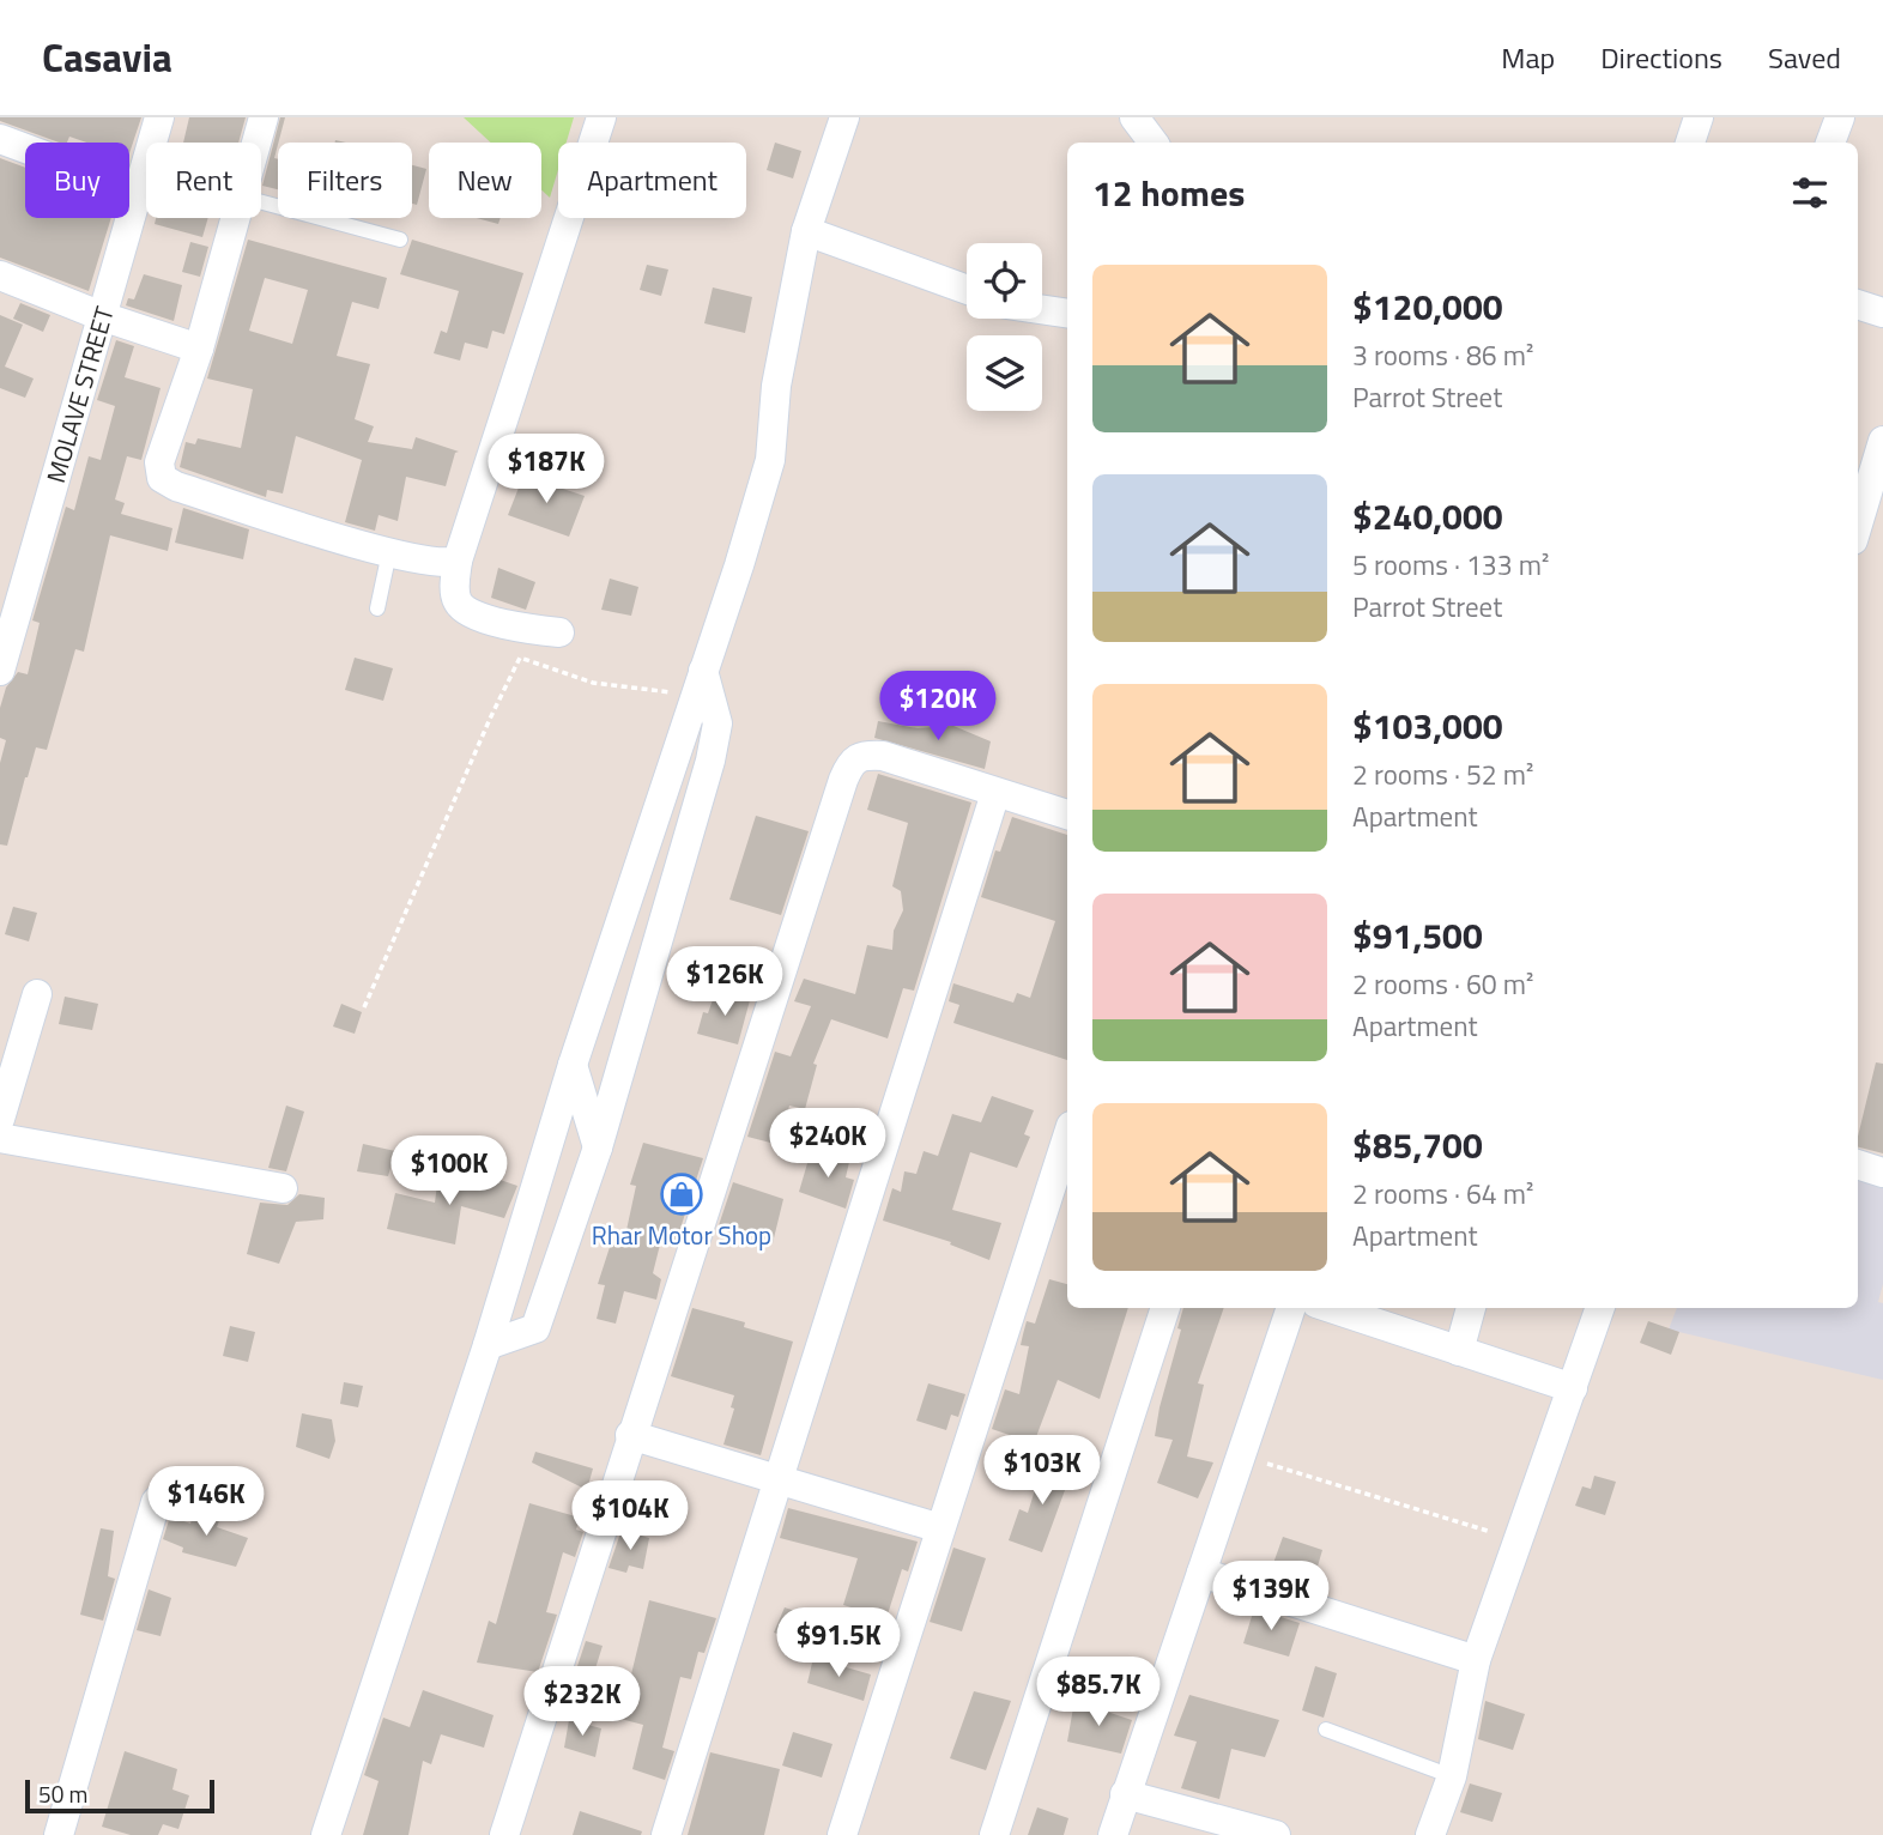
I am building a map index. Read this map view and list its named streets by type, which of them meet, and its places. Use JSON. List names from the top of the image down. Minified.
{"streets":{"street":["MOLAVE STREET"]},"places":{"shop":["Rhar Motor Shop"]},"scale_bar":"50 m","page":{"header":"Casavia","nav":["Map","Directions","Saved"],"chip":["Buy","Rent","Filters","New","Apartment"],"heading":"12 homes","list":[{"name":"$120,000","note":"3 rooms · 86 m² · Parrot Street"},{"name":"$240,000","note":"5 rooms · 133 m² · Parrot Street"},{"name":"$103,000","note":"2 rooms · 52 m² · Apartment"},{"name":"$91,500","note":"2 rooms · 60 m² · Apartment"},{"name":"$85,700","note":"2 rooms · 64 m² · Apartment"}],"price":["$187K","$120K","$126K","$240K","$100K","$103K","$146K","$104K","$139K","$91.5K","$85.7K","$232K"],"scale":"50 m"}}
